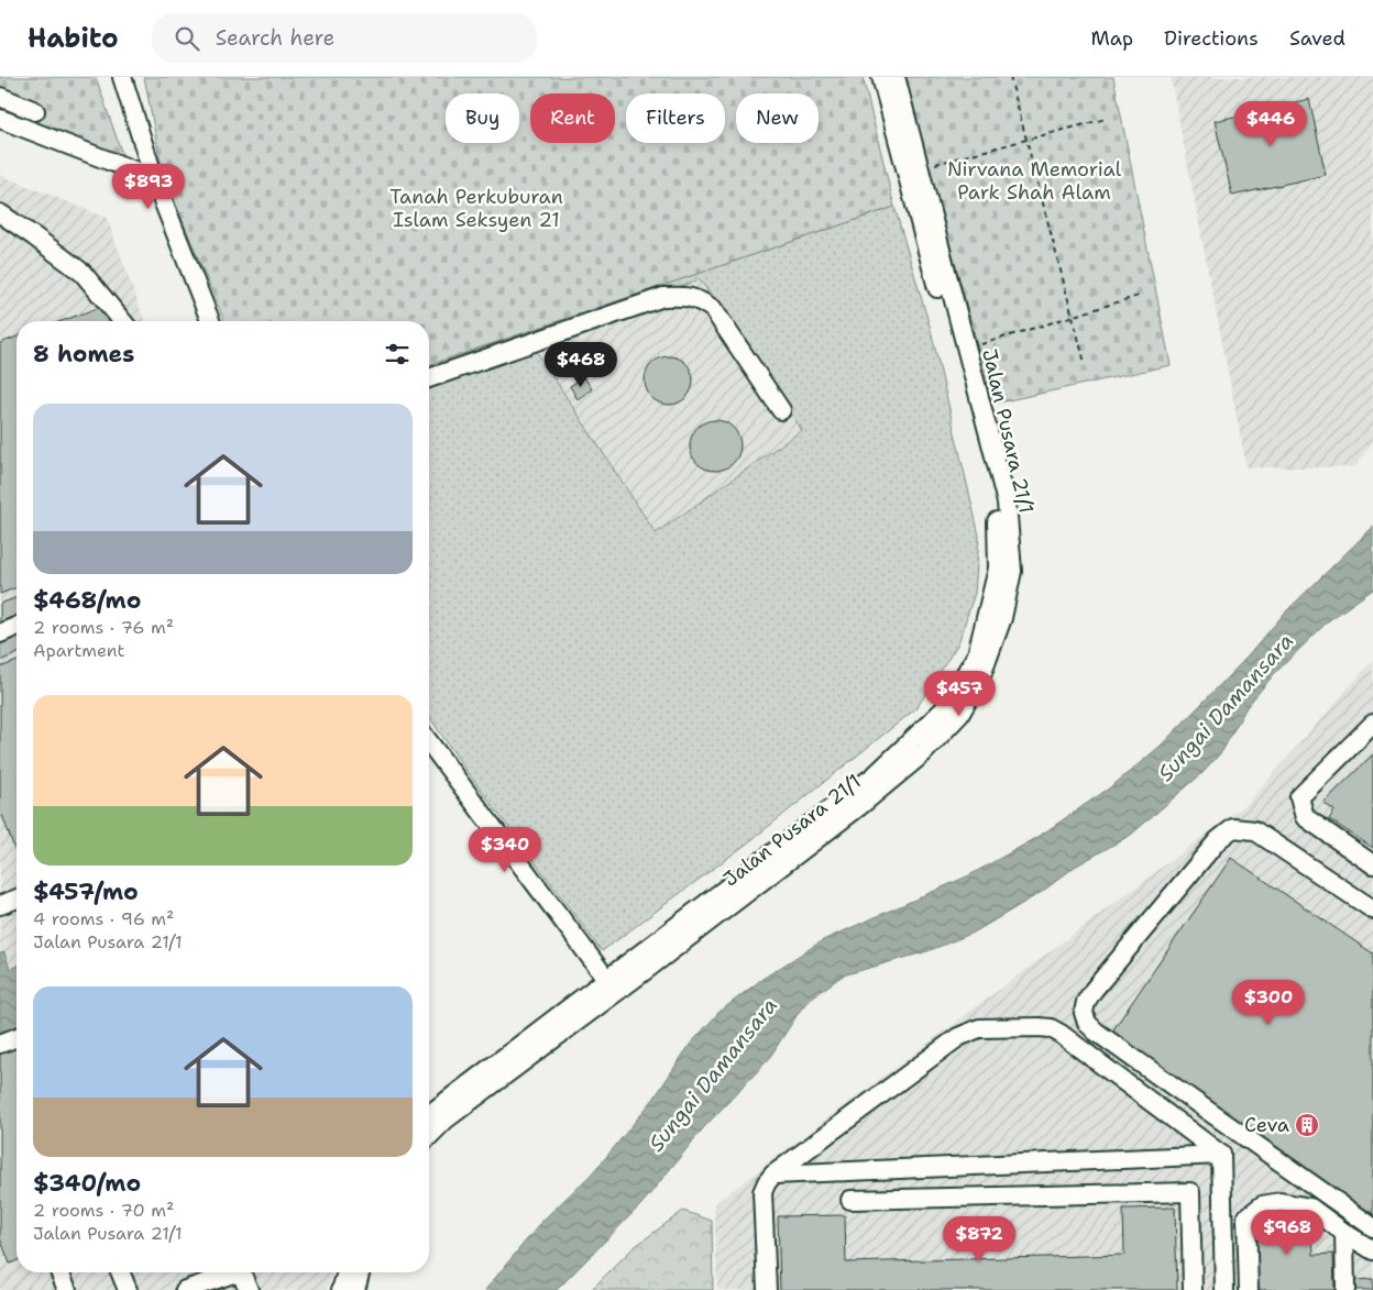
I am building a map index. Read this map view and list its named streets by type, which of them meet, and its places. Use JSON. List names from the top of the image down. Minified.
{"streets":{"street":["Jalan Pusara 21/1"]},"water":["Sungai Damansara"],"parks":["Nirvana Memorial Park Shah Alam","Tanah Perkuburan Islam Seksyen 21"],"places":{"building":["Ceva"]},"page":{"header":"Habito","search":"Search here","nav":["Map","Directions","Saved"],"chip":["Buy","Rent","Filters","New"],"price":["$446","$893","$468","$457","$340","$300","$968","$872"],"heading":"8 homes","list":[{"name":"$468/mo","note":"2 rooms · 76 m² · Apartment"},{"name":"$457/mo","note":"4 rooms · 96 m² · Jalan Pusara 21/1"},{"name":"$340/mo","note":"2 rooms · 70 m² · Jalan Pusara 21/1"}]}}
